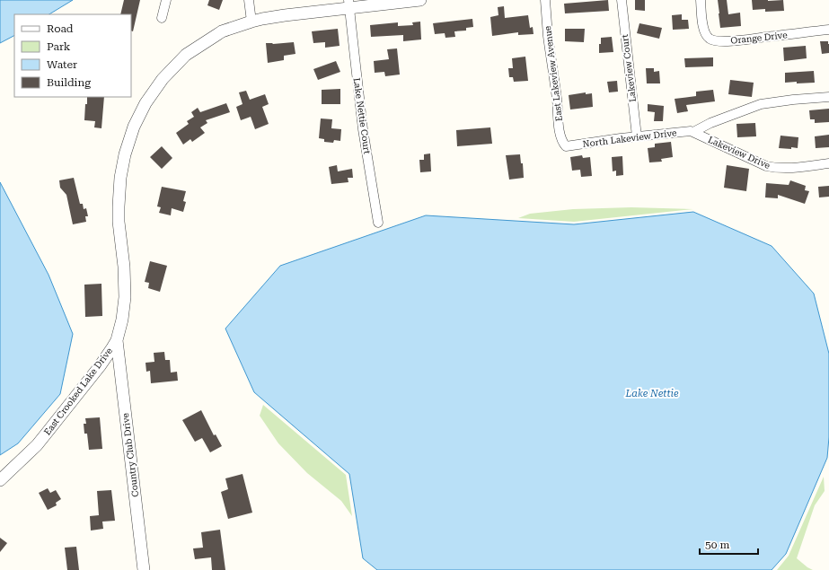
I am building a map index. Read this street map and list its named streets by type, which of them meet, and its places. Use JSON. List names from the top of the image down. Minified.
{"streets":{"street":["Orange Drive","Lakeview Court","East Lakeview Avenue","Lake Nettie Court","North Lakeview Drive","Lakeview Drive","East Crooked Lake Drive","Country Club Drive"]},"crossings":[["Lakeview Court","North Lakeview Drive"],["East Lakeview Avenue","North Lakeview Drive"],["Lake Nettie Court","East Crooked Lake Drive"],["North Lakeview Drive","Lakeview Drive"],["East Crooked Lake Drive","Country Club Drive"]],"water":["Lake Nettie"],"legend":["Road","Park","Water","Building"],"scale_bar":"50 m"}
